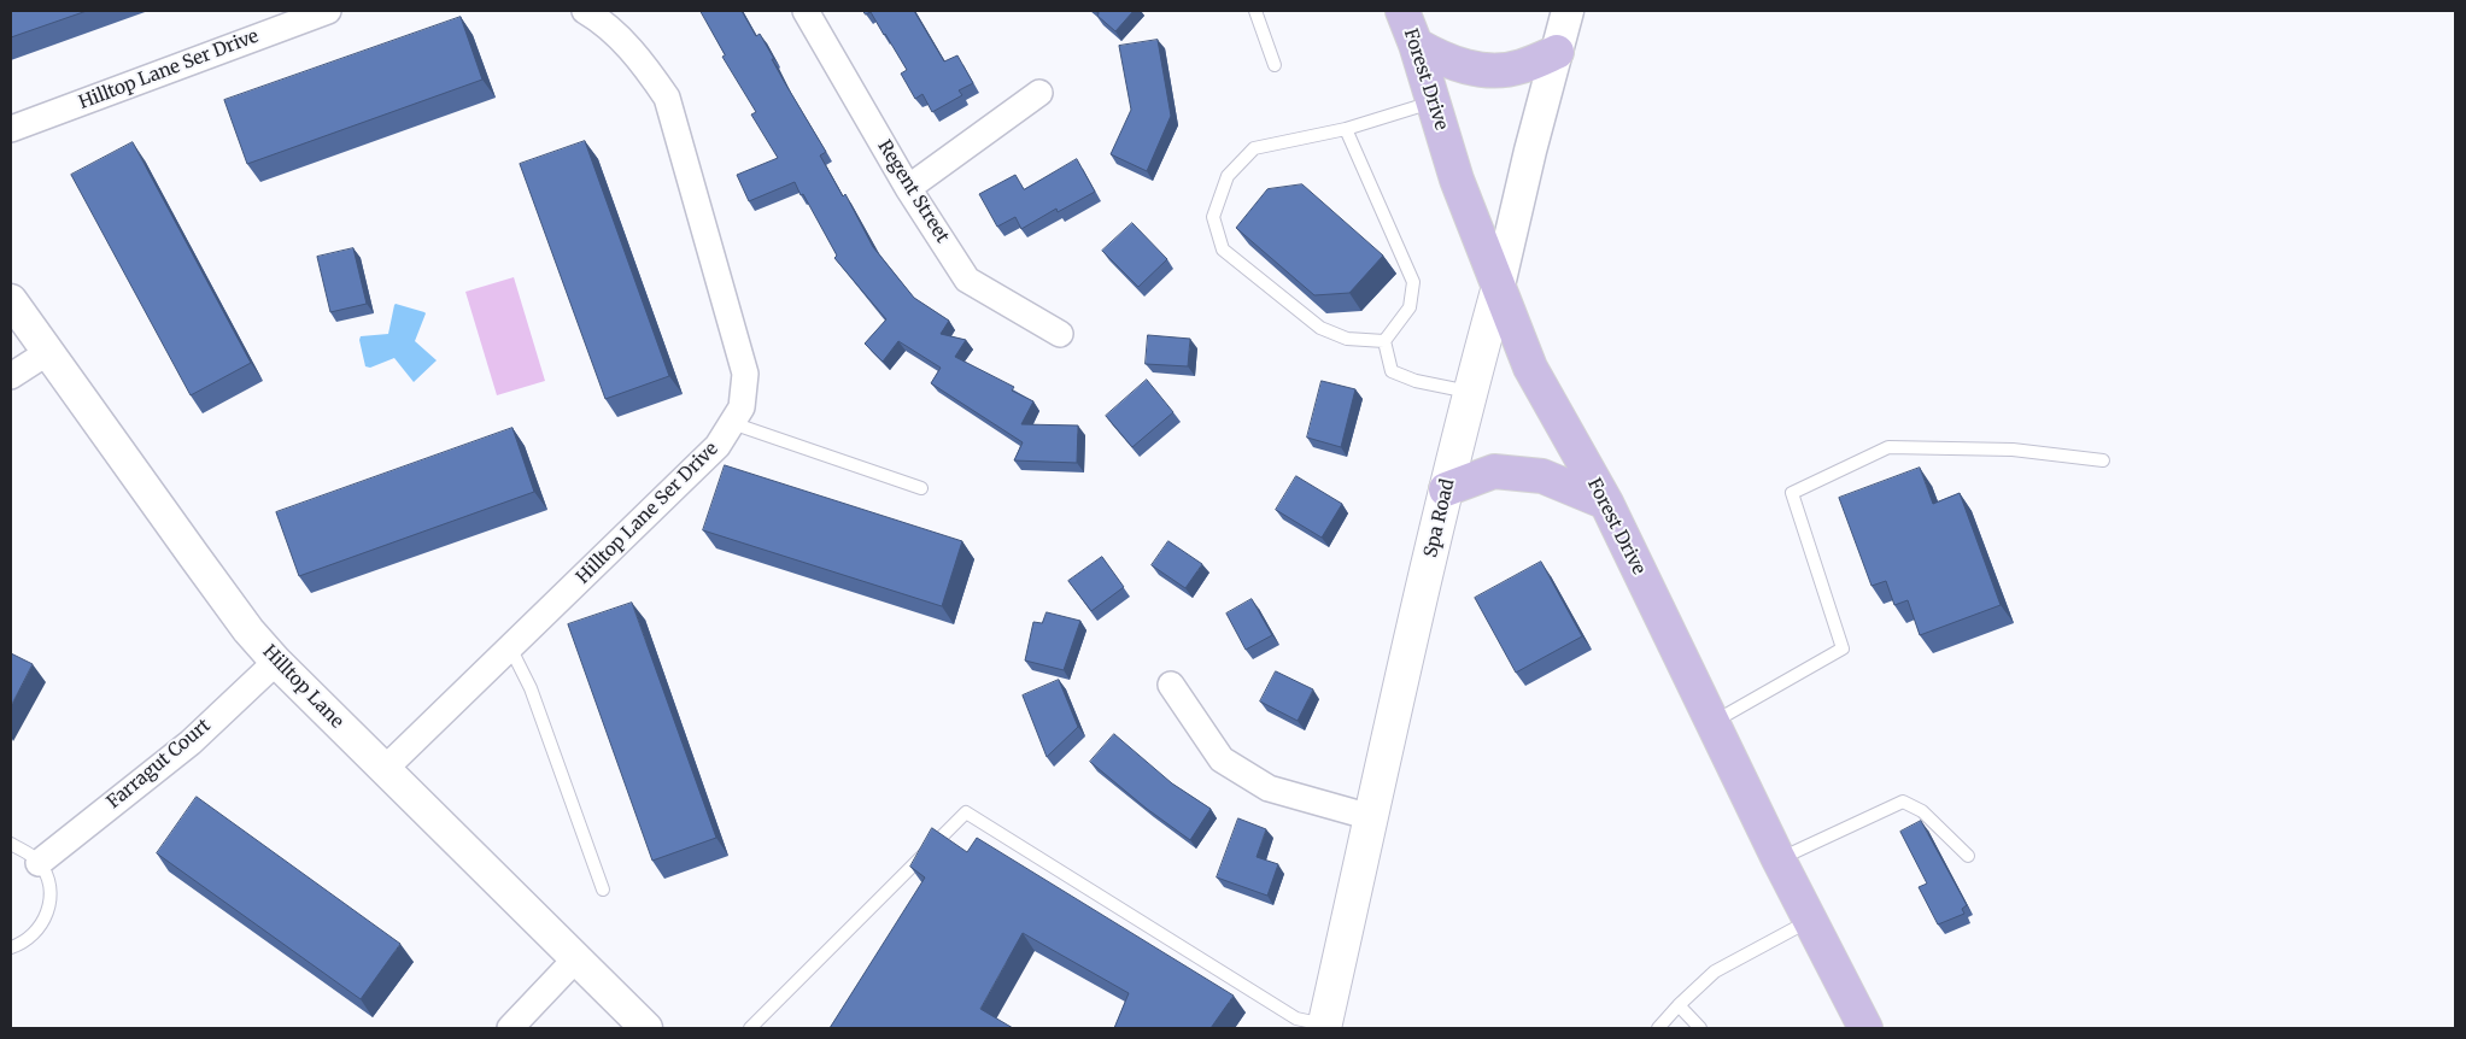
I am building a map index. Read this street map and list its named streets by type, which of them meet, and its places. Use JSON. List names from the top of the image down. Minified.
{"streets":{"main road":["Forest Drive","Spa Road"],"street":["Hilltop Lane Ser Drive","Regent Street","Hilltop Lane","Farragut Court"]},"crossings":[["Hilltop Lane Ser Drive","Hilltop Lane"],["Forest Drive","Spa Road"],["Hilltop Lane","Farragut Court"]]}
